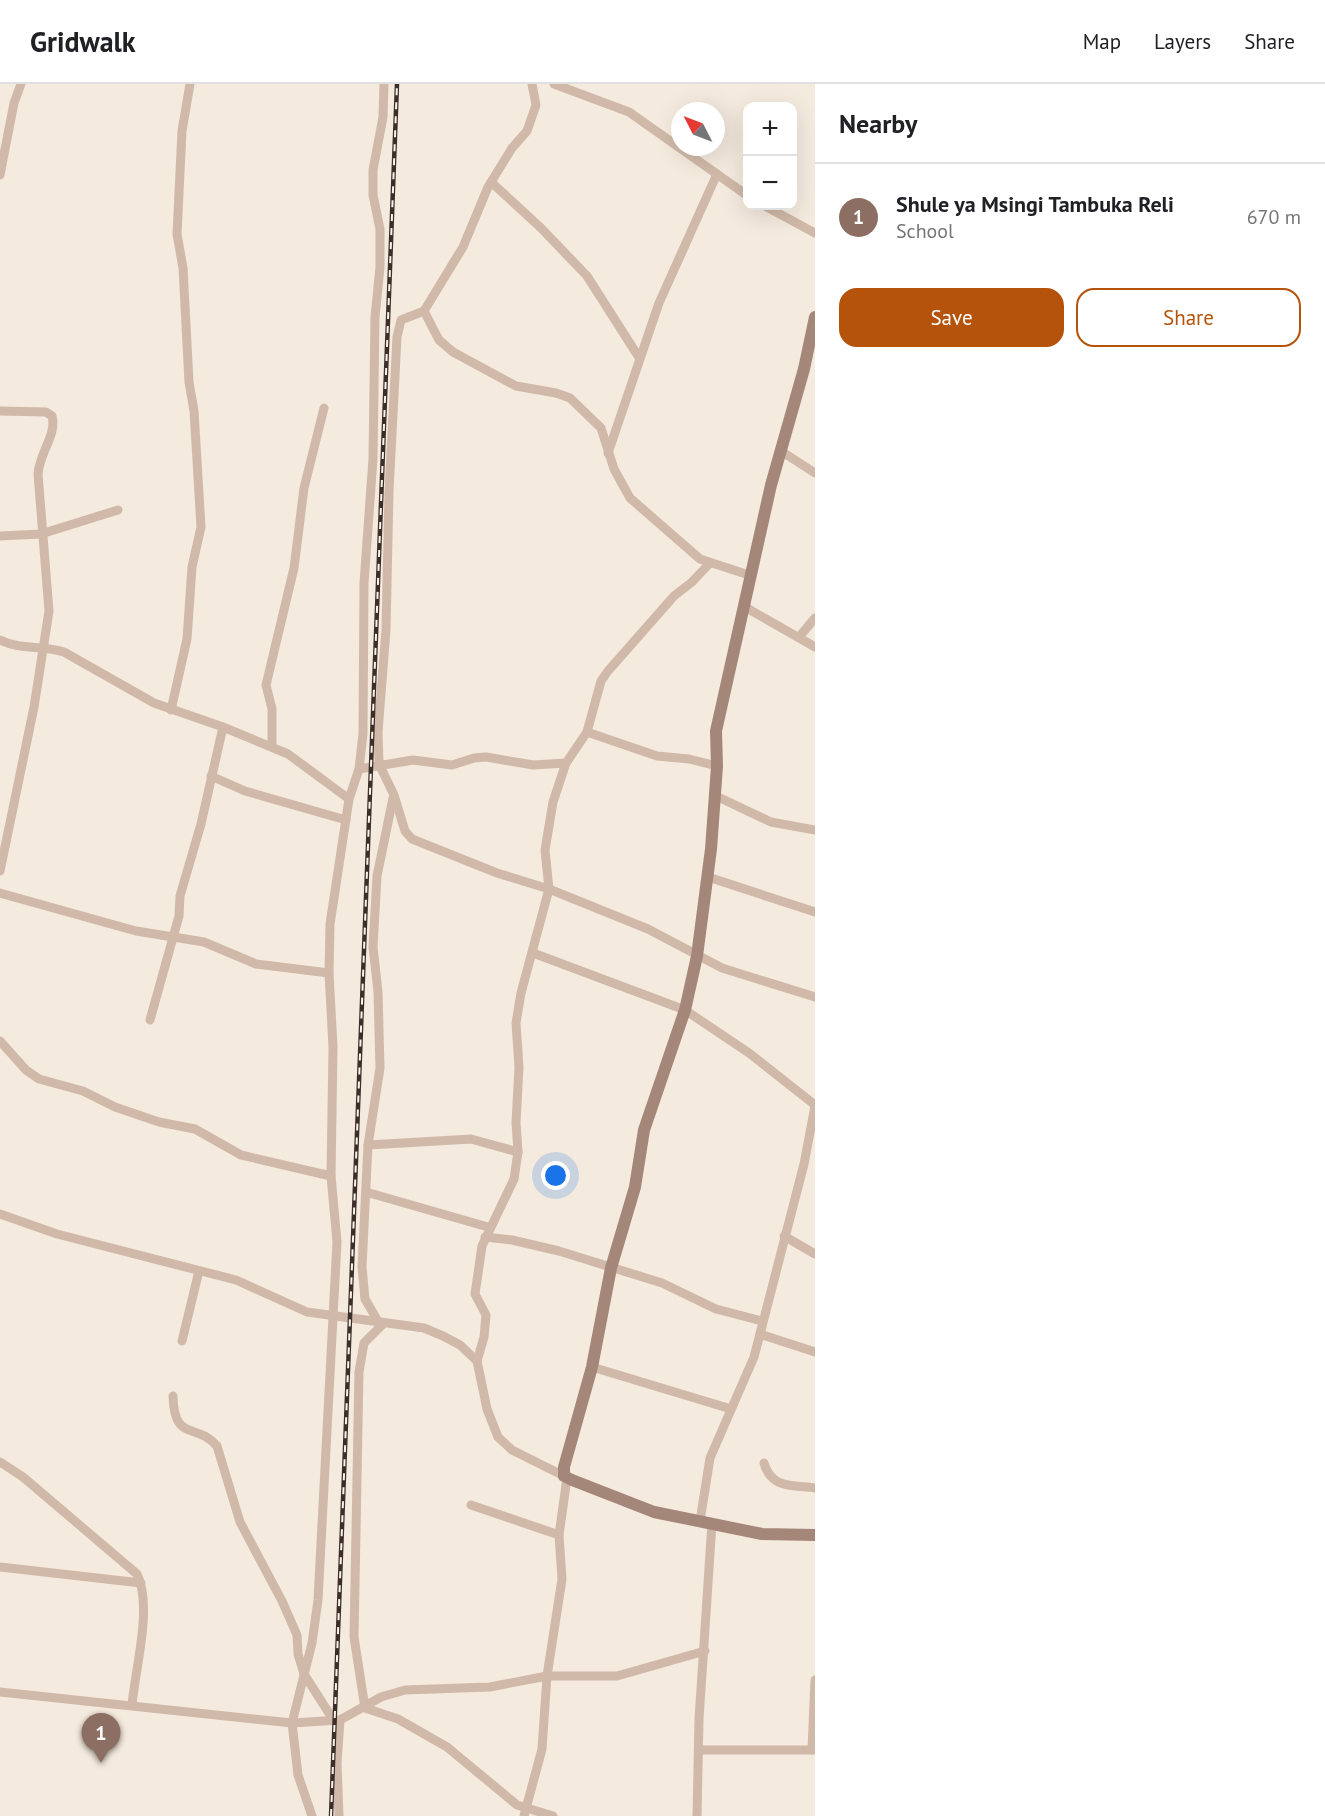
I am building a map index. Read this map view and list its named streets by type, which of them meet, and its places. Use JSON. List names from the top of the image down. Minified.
{"north":"top left","page":{"header":"Gridwalk","nav":["Map","Layers","Share"],"heading":"Nearby","map_buttons":["+","−"],"list":[{"mark":"1","name":"Shule ya Msingi Tambuka Reli","note":"School","value":"670 m"}],"buttons":["Save","Share"],"pins":"1"}}
